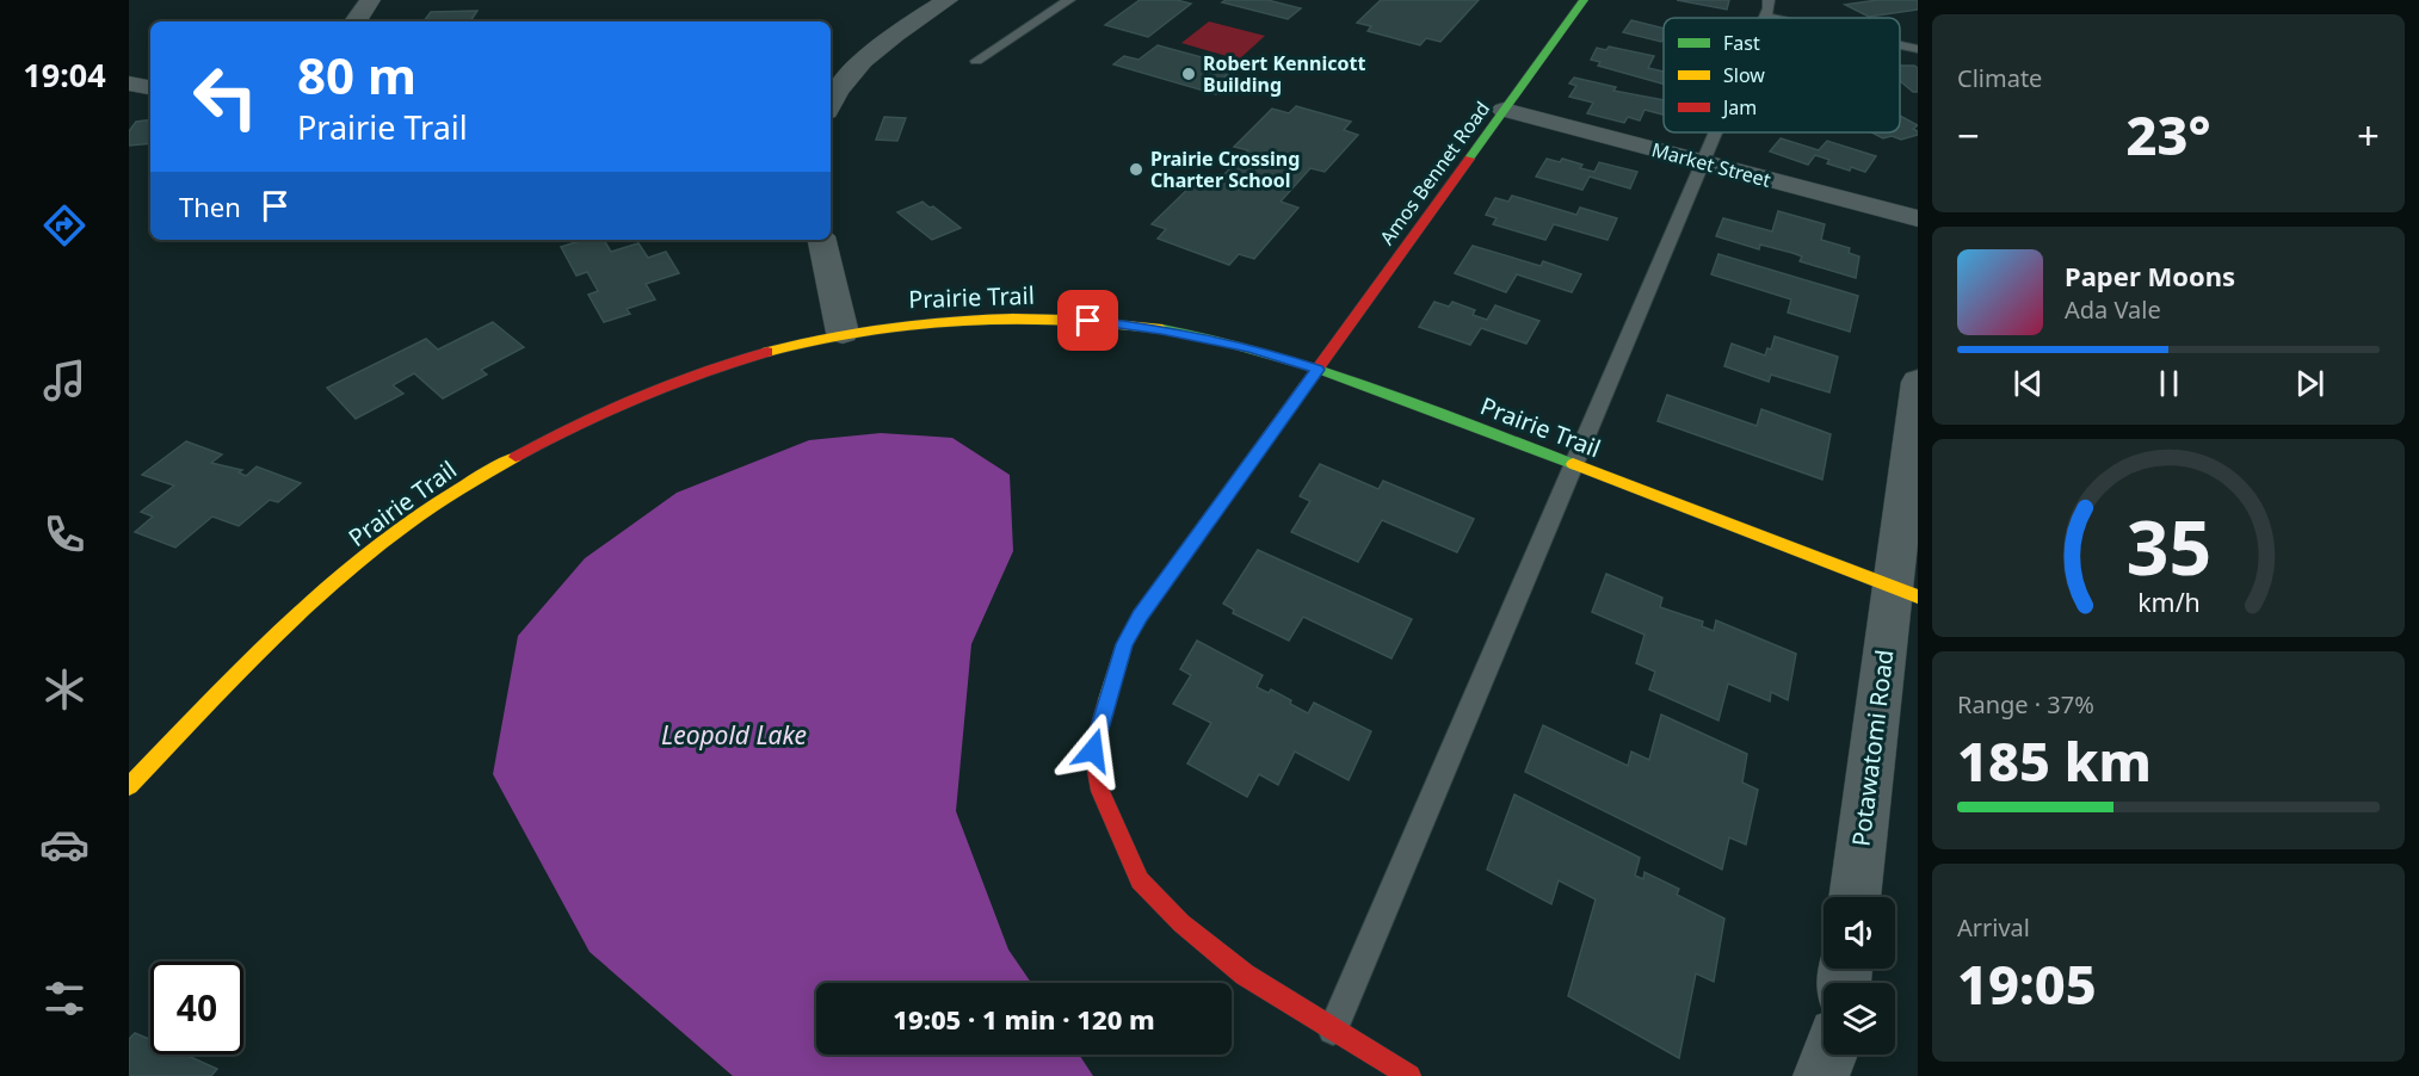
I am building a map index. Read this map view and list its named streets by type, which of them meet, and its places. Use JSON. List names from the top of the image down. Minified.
{"streets":{"street":["Market Street","Amos Bennet Road","Prairie Trail","Potawatomi Road"]},"crossings":[["Market Street","Amos Bennet Road"],["Amos Bennet Road","Prairie Trail"],["Prairie Trail","Potawatomi Road"]],"water":["Leopold Lake"],"places":["Robert Kennicott Building","Prairie Crossing Charter School"],"legend":["Fast","Slow","Jam"],"page":{"tabs":"19:04","tile":["Climate",["Range · 37%","185 km"],["Arrival","19:05"]],"turn":["80 m","Prairie Trail"],"heat":["−","23°","+"],"then":"Then","song":["Paper Moons","Ada Vale"],"limit":"40","trip":"19:05 · 1 min · 120 m","gauge":["35","km/h"]}}
